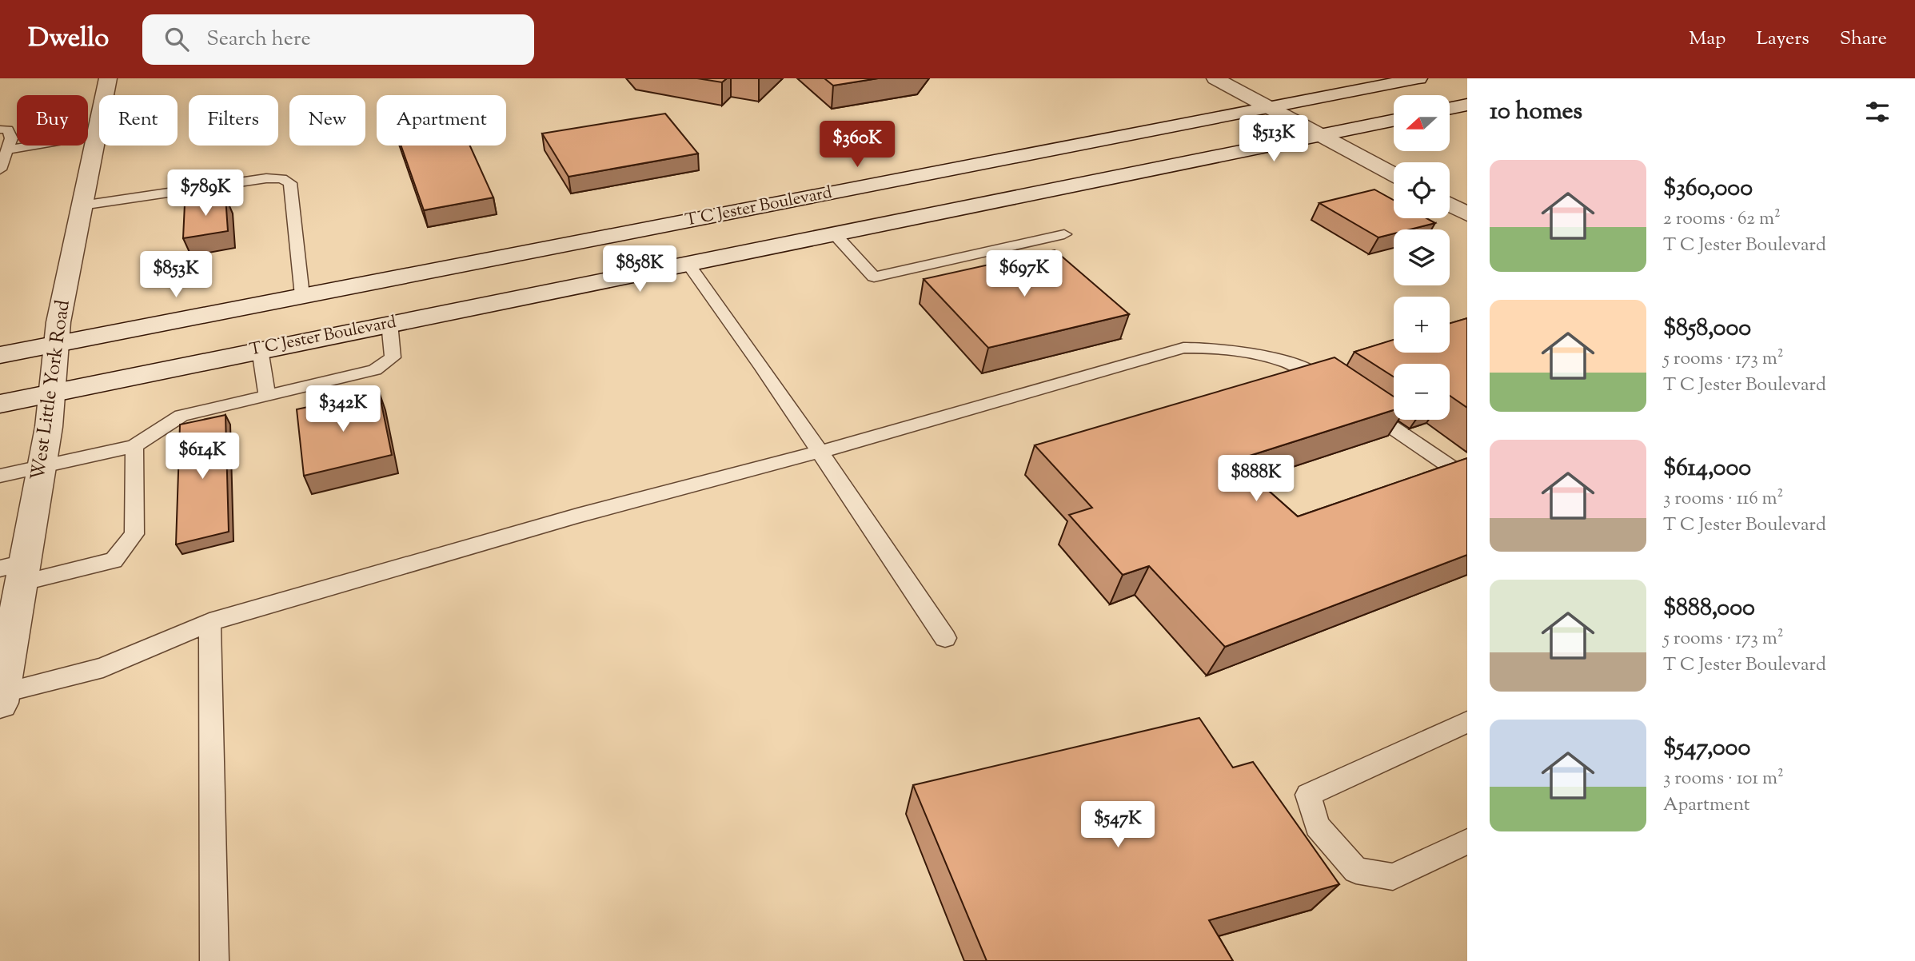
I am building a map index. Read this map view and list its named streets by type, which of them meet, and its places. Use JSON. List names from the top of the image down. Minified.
{"streets":{"main road":["T C Jester Boulevard","West Little York Road"]},"crossings":[["T C Jester Boulevard","West Little York Road"]],"north":"left","page":{"header":"Dwello","search":"Search here","nav":["Map","Layers","Share"],"heading":"10 homes","map_buttons":["+","−"],"chip":["Buy","Rent","Filters","New","Apartment"],"price":["$513K","$360K","$789K","$858K","$697K","$853K","$342K","$614K","$888K","$547K"],"list":[{"name":"$360,000","note":"2 rooms · 62 m² · T C Jester Boulevard"},{"name":"$858,000","note":"5 rooms · 173 m² · T C Jester Boulevard"},{"name":"$614,000","note":"3 rooms · 116 m² · T C Jester Boulevard"},{"name":"$888,000","note":"5 rooms · 173 m² · T C Jester Boulevard"},{"name":"$547,000","note":"3 rooms · 101 m² · Apartment"}]}}
